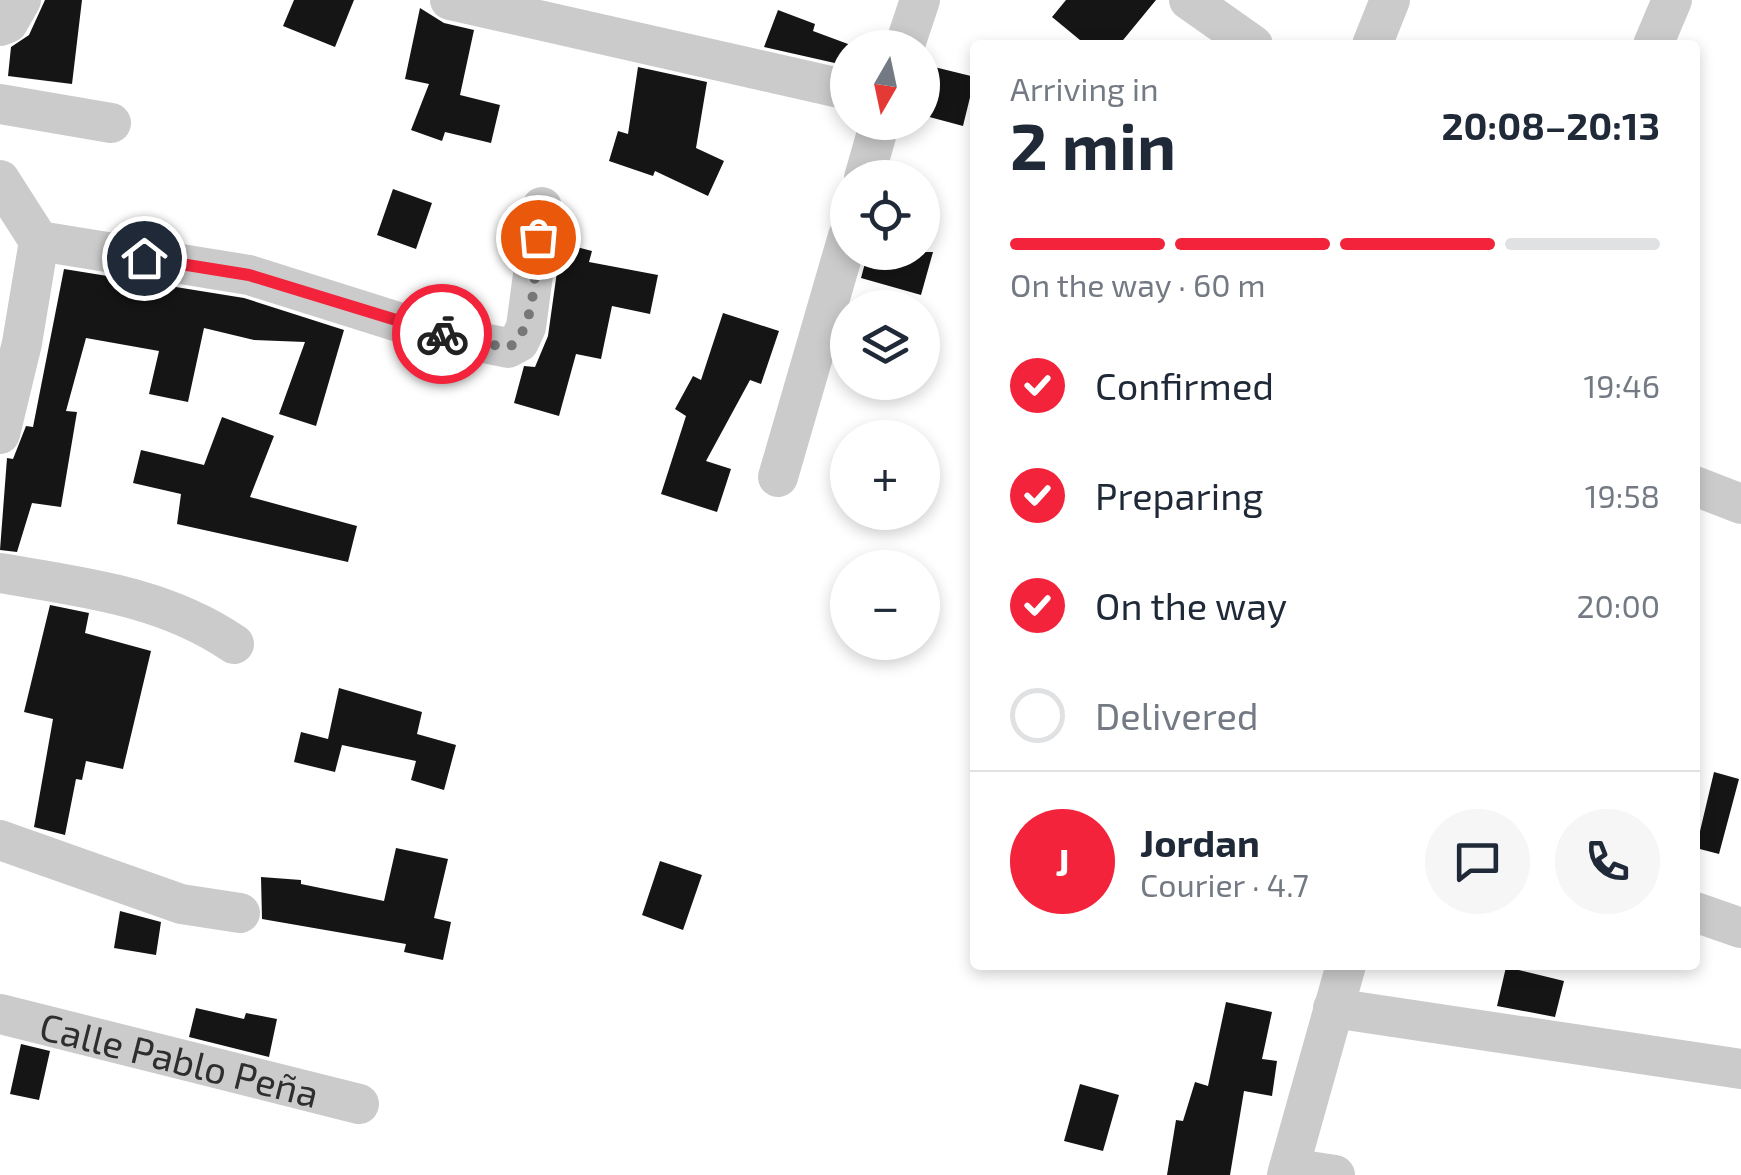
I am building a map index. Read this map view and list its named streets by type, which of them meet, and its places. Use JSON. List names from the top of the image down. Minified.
{"streets":{"street":["Calle Pablo Peña"]},"north":"bottom","page":{"map_buttons":["+","−"],"heading":["2 min","Arriving in","20:08–20:13"],"panel":["Jordan","Courier · 4.7"],"bar":"On the way · 60 m","list":[["Confirmed","19:46"],["Preparing","19:58"],["On the way","20:00"],"Delivered"],"round":"J"}}
